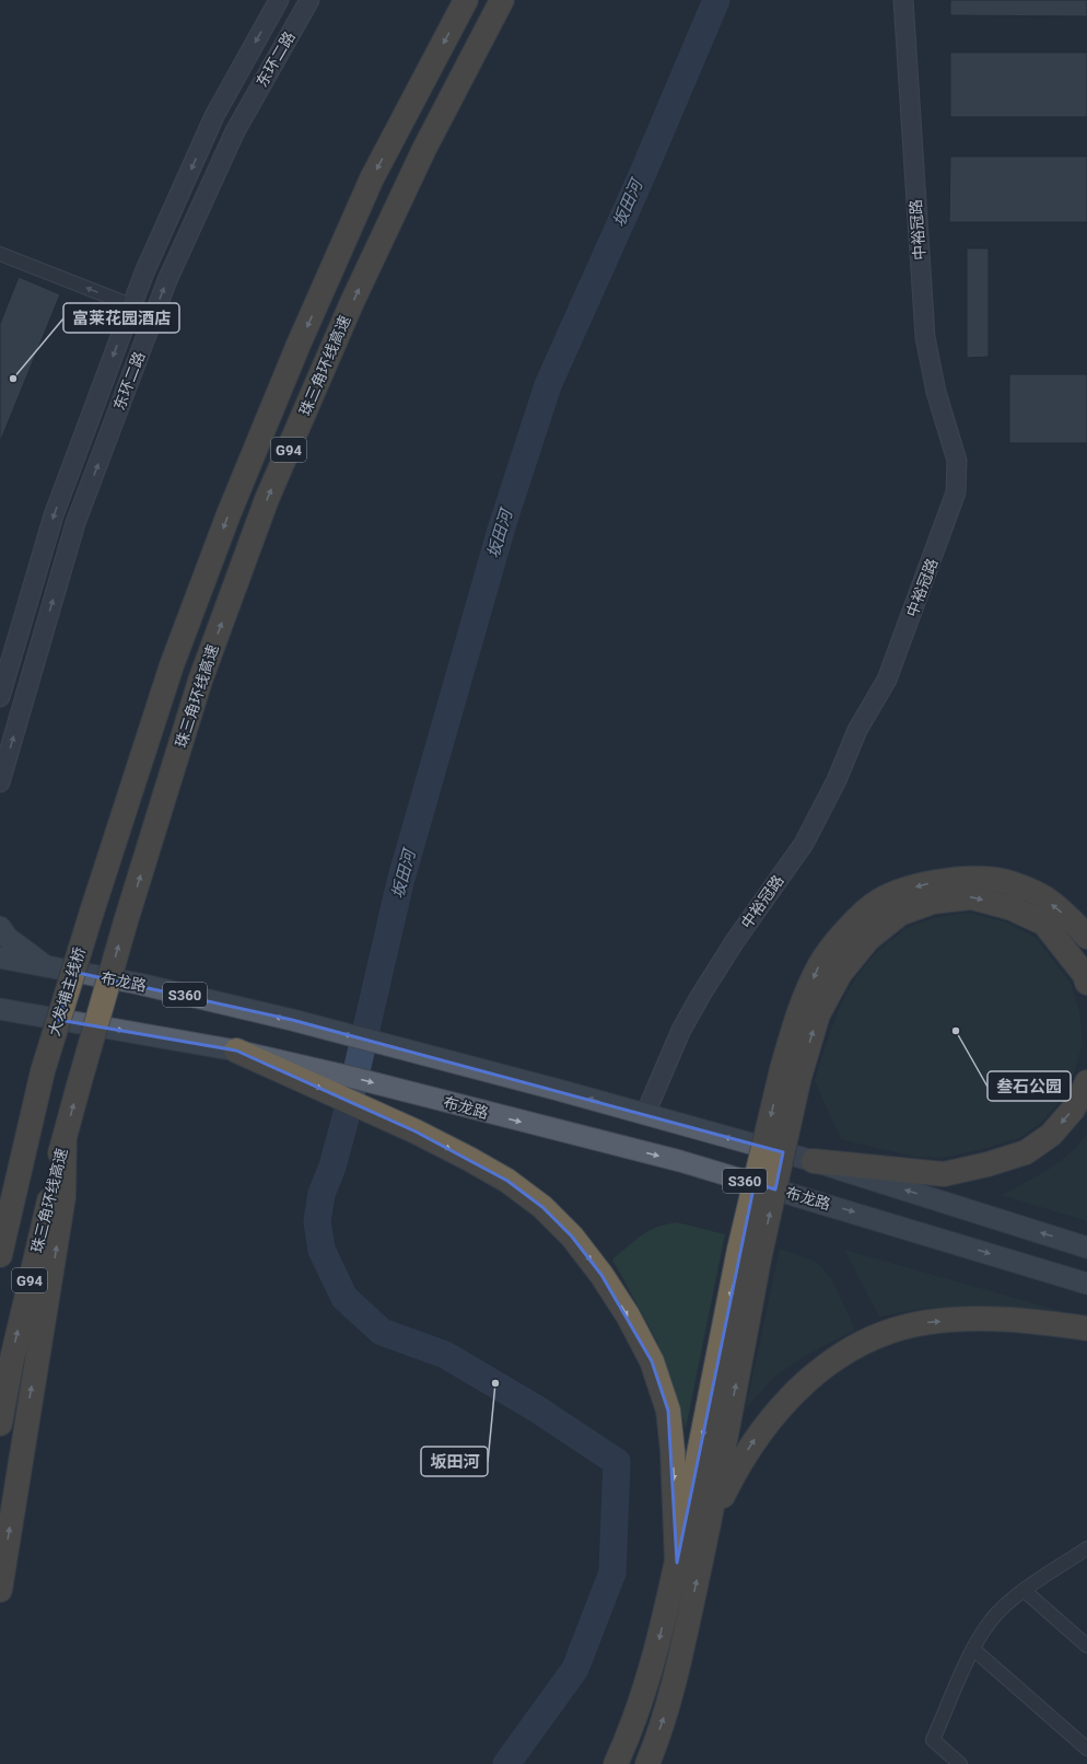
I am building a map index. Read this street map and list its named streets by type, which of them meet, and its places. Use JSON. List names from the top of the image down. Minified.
{"streets":{"highway":["珠三角环线高速","G94","大发埔主线桥"],"main road":["东环二路","中裕冠路","布龙路","S360"]},"crossings":[["中裕冠路","布龙路"],["中裕冠路","S360"],["珠三角环线高速","大发埔主线桥"],["G94","大发埔主线桥"],["布龙路","S360"]],"water":["坂田河"],"places":["富莱花园酒店","叁石公园","坂田河"]}
